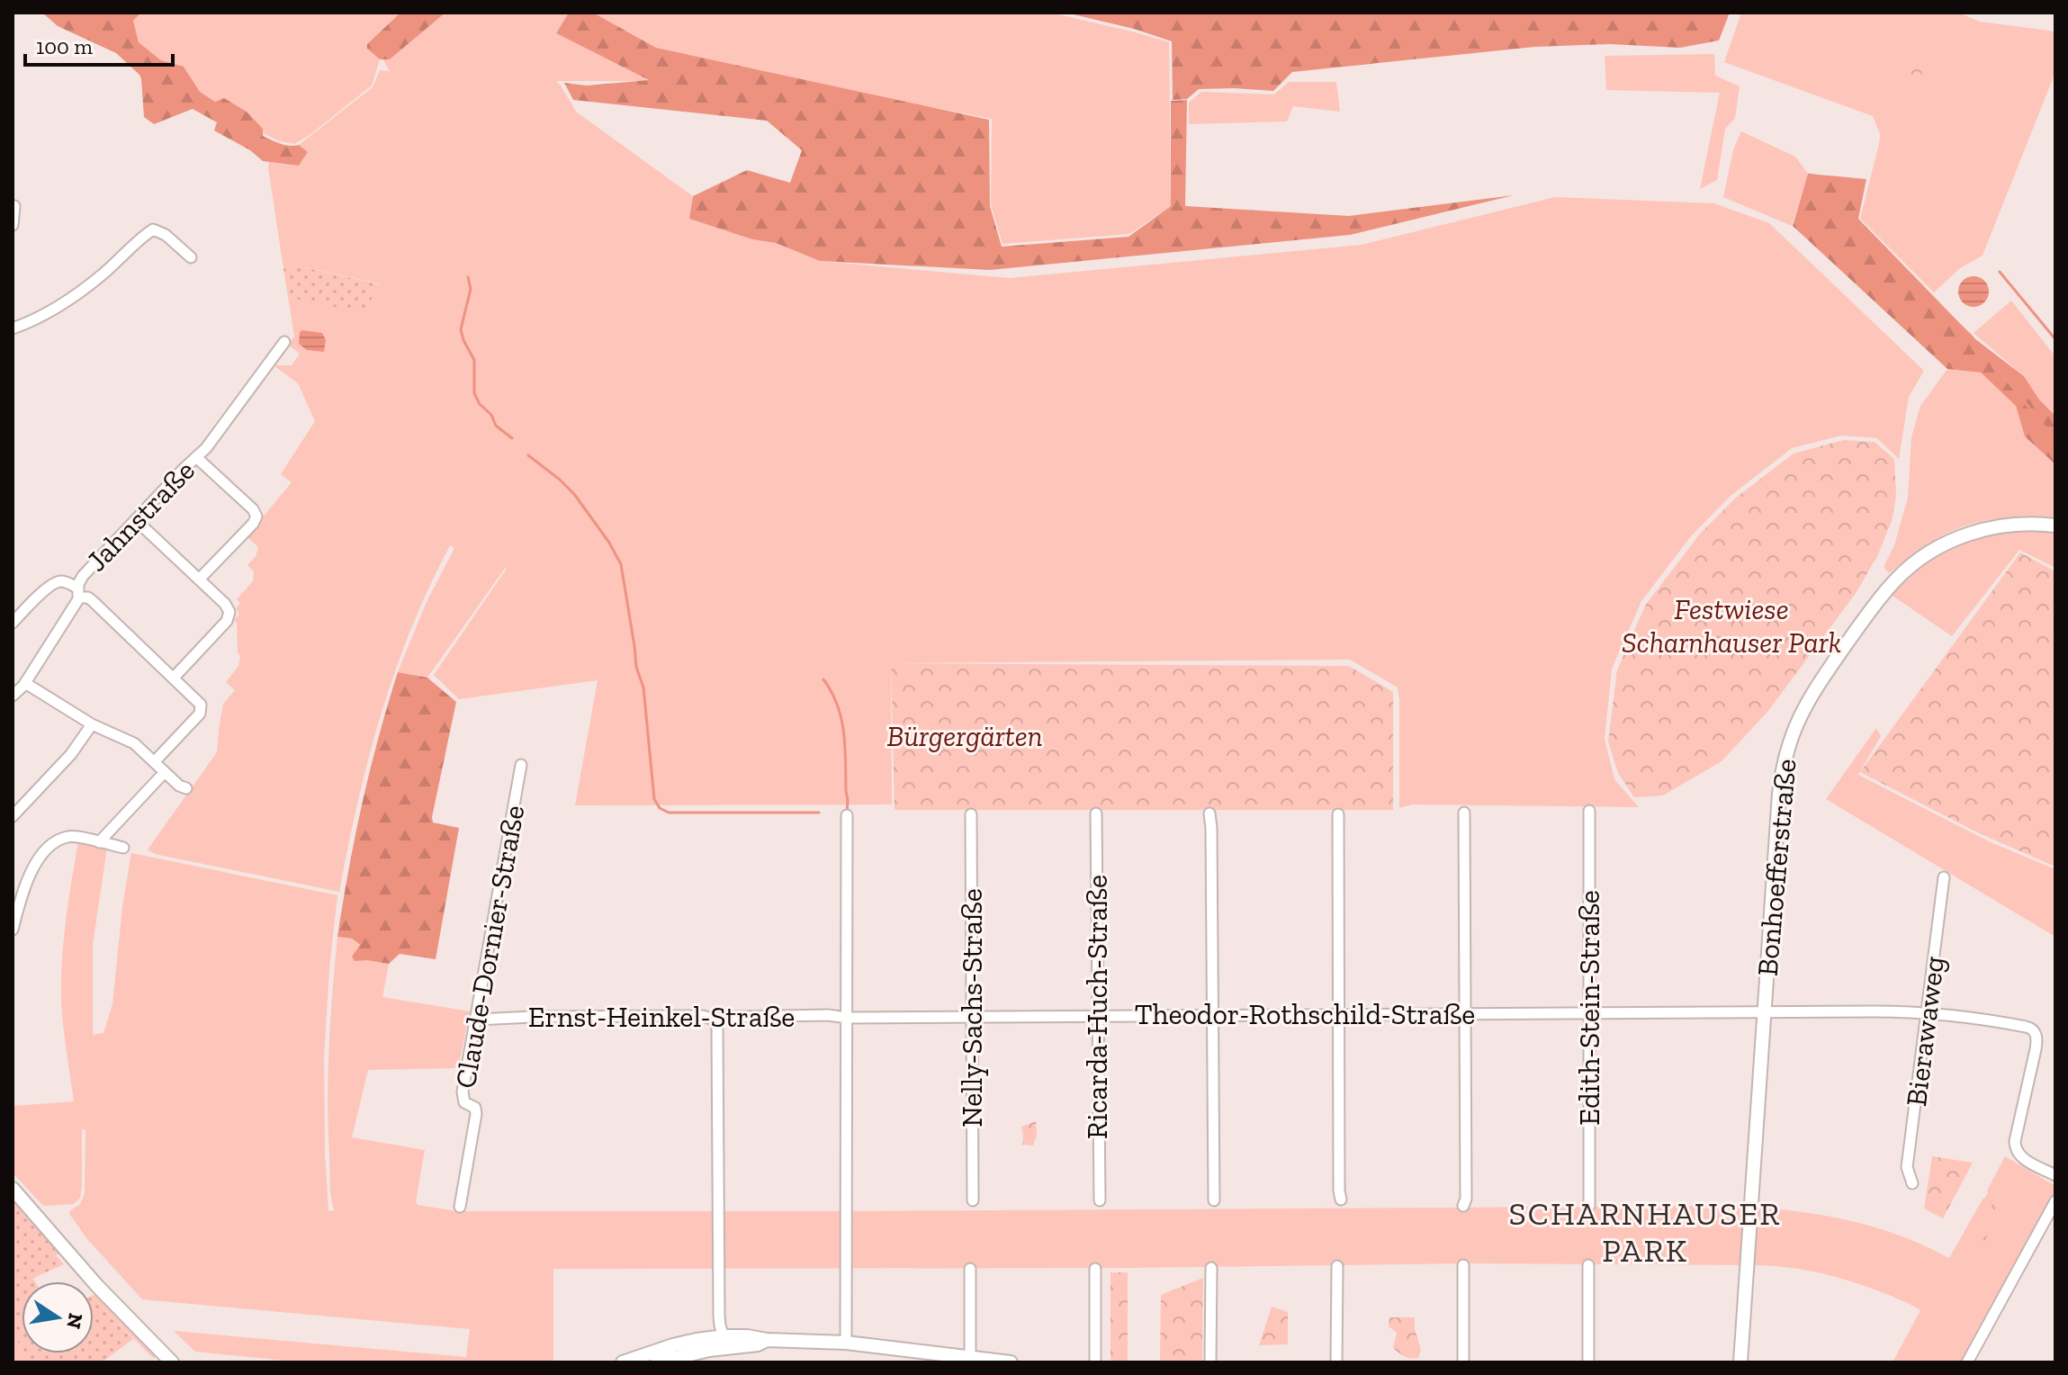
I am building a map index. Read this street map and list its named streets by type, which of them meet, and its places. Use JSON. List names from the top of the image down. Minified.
{"streets":{"main road":["Bonhoefferstraße"],"street":["Jahnstraße","Claude-Dornier-Straße","Ricarda-Huch-Straße","Nelly-Sachs-Straße","Edith-Stein-Straße","Theodor-Rothschild-Straße","Ernst-Heinkel-Straße","Bierawaweg"]},"crossings":[["Bonhoefferstraße","Theodor-Rothschild-Straße"],["Claude-Dornier-Straße","Ernst-Heinkel-Straße"],["Ricarda-Huch-Straße","Theodor-Rothschild-Straße"],["Nelly-Sachs-Straße","Theodor-Rothschild-Straße"],["Edith-Stein-Straße","Theodor-Rothschild-Straße"],["Theodor-Rothschild-Straße","Ernst-Heinkel-Straße"],["Theodor-Rothschild-Straße","Bierawaweg"]],"districts":["SCHARNHAUSER PARK"],"parks":["Festwiese Scharnhauser Park","Bürgergärten"],"scale_bar":"100 m","north":"right"}
